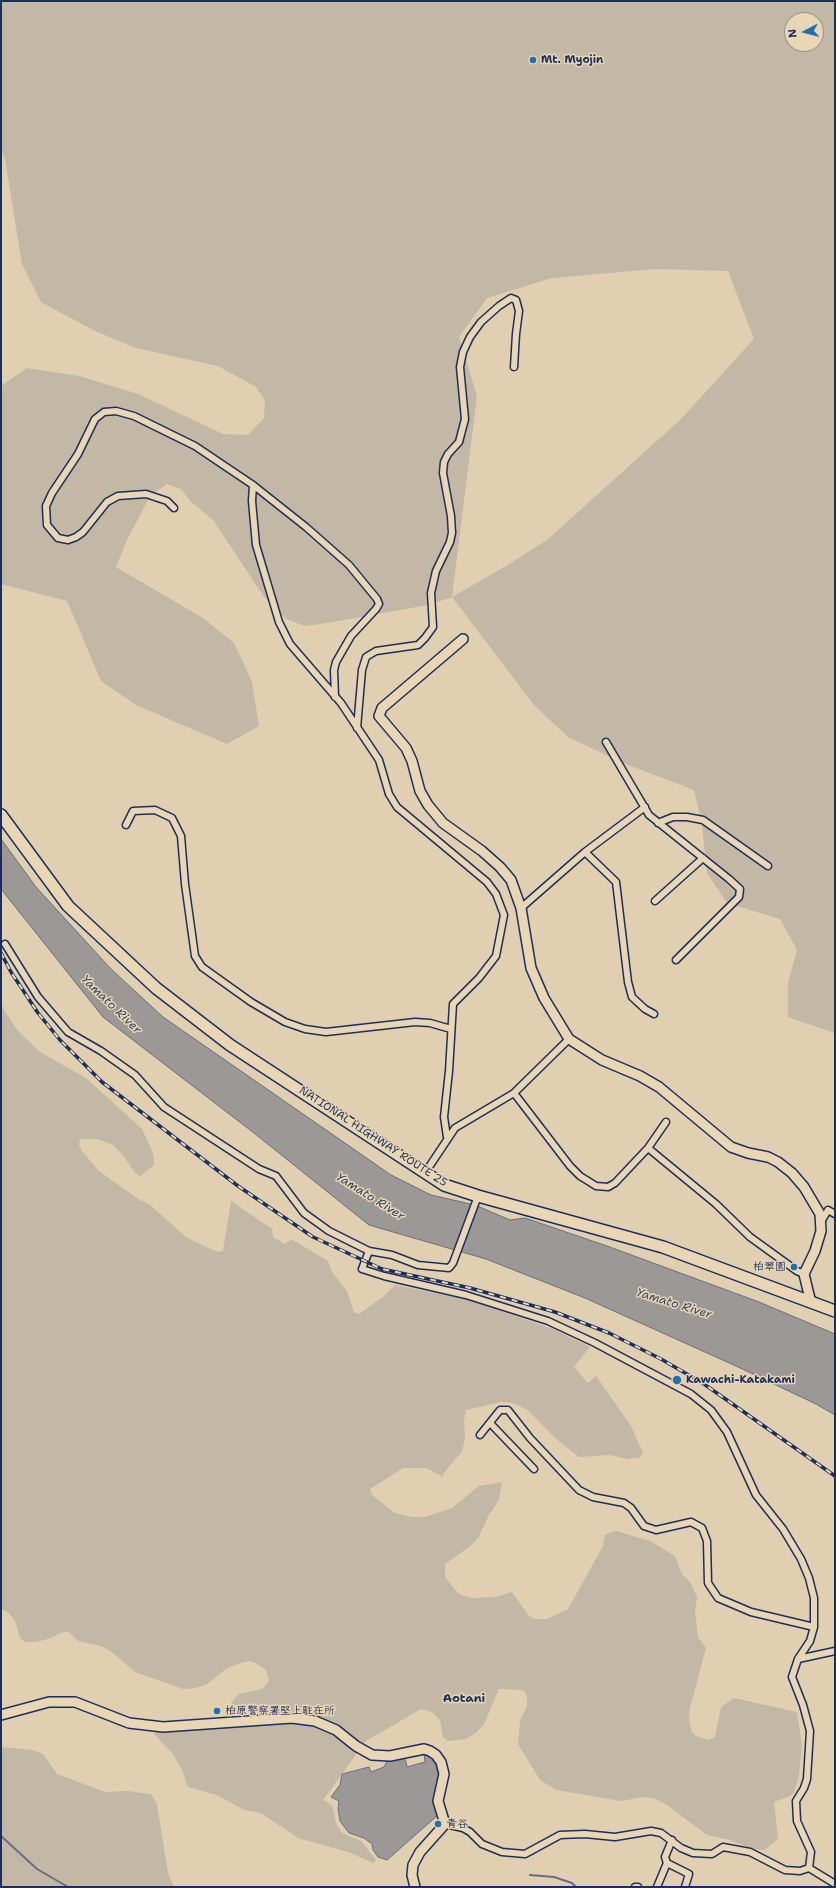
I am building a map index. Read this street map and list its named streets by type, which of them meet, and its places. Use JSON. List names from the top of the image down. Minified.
{"streets":{"highway":["NATIONAL HIGHWAY ROUTE 25"]},"districts":["Aotani"],"water":["Yamato River"],"places":["Mt. Myojin","柏翠園","Kawachi-Katakami","柏原警察署堅上駐在所","青谷"],"north":"left"}
